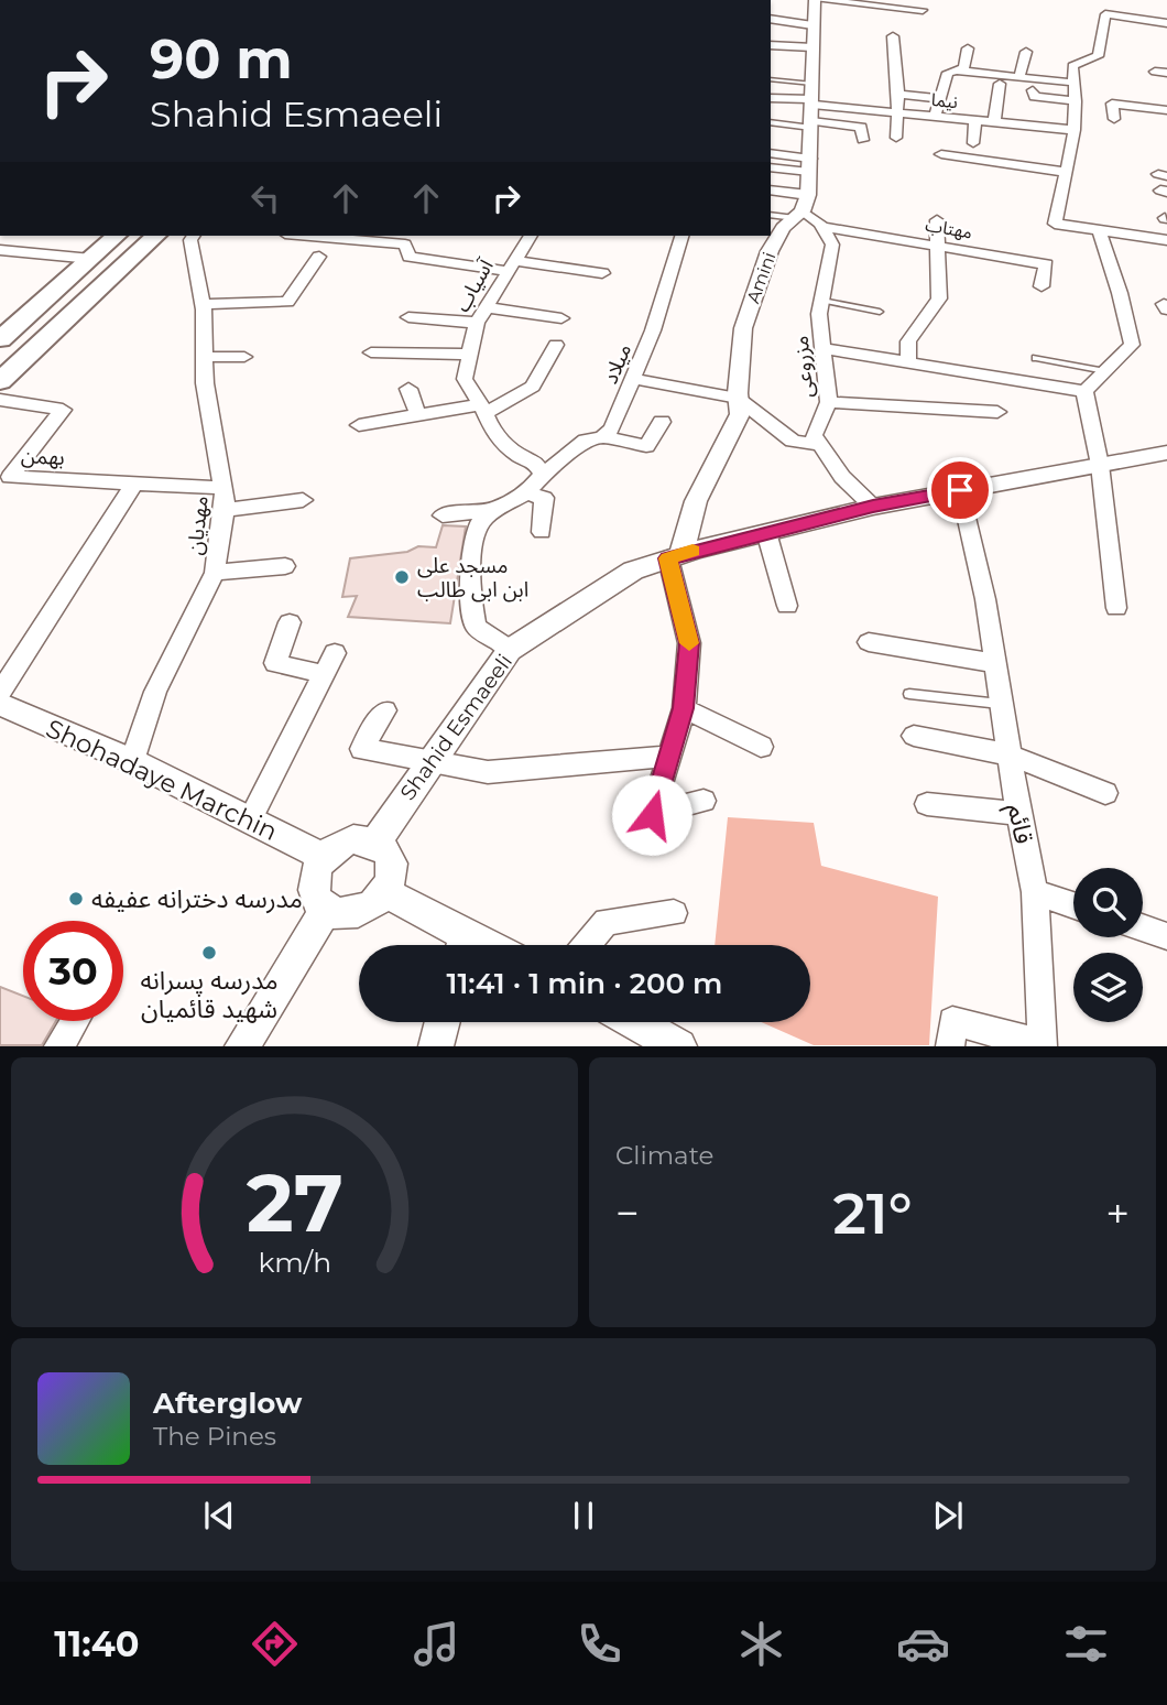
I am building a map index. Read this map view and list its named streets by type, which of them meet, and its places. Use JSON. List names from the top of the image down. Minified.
{"streets":{"street":["نیما","مهتاب","Amini","آسیاب","میلاد","مزروعی","بهمن","مهدیان","Shahid Esmaeeli","Shohadaye Marchin","قائم"]},"crossings":[["مهتاب","مزروعی"],["Amini","Shahid Esmaeeli"],["بهمن","مهدیان"],["مهدیان","Shohadaye Marchin"],["Shahid Esmaeeli","Shohadaye Marchin"],["Shahid Esmaeeli","قائم"]],"places":["مسجد علی ابن ابی طالب","مدرسه دخترانه عفیفه","مدرسه پسرانه شهید قائمیان"],"page":{"turn":["90 m","Shahid Esmaeeli"],"limit":"30","trip":"11:41 · 1 min · 200 m","tile":"Climate","heat":["−","21°","+"],"song":["Afterglow","The Pines"],"tabs":"11:40","gauge":["27","km/h"]}}
